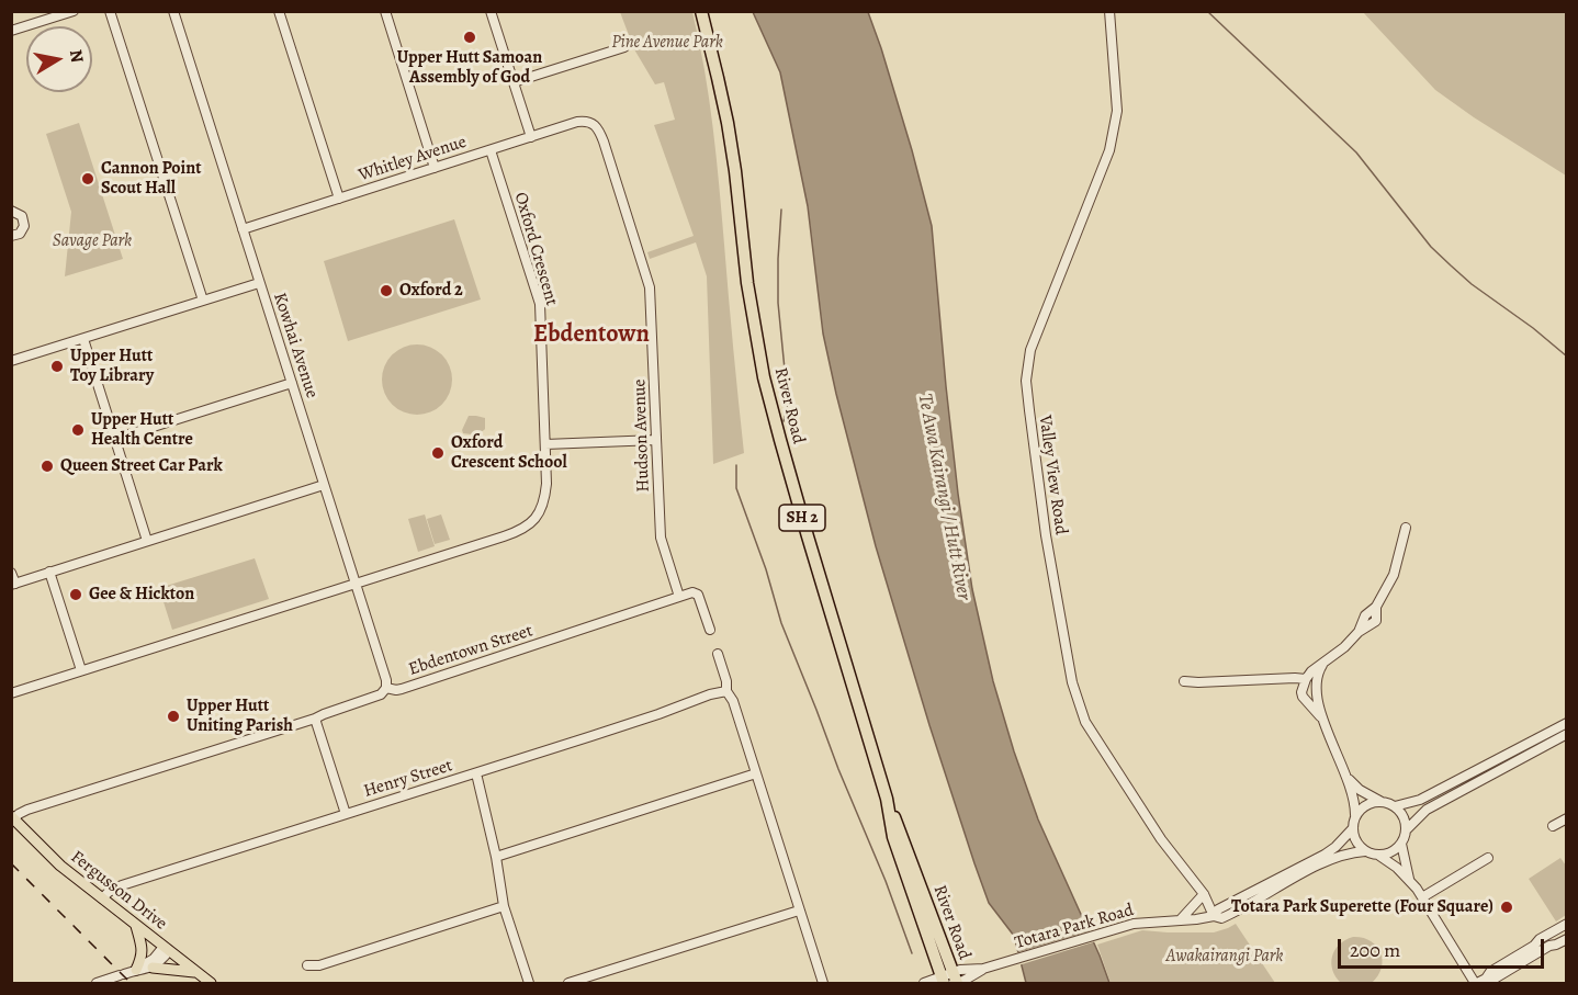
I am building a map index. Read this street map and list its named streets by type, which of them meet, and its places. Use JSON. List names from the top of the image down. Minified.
{"streets":{"highway":["River Road","SH 2"],"main road":["Fergusson Drive"],"street":["Whitley Avenue","Oxford Crescent","Kowhai Avenue","Hudson Avenue","Valley View Road","Ebdentown Street","Henry Street","Totara Park Road"]},"crossings":[["Whitley Avenue","Oxford Crescent"],["Whitley Avenue","Kowhai Avenue"],["Whitley Avenue","Hudson Avenue"],["Oxford Crescent","Kowhai Avenue"],["Kowhai Avenue","Ebdentown Street"],["River Road","Totara Park Road"],["Hudson Avenue","Ebdentown Street"],["Valley View Road","Totara Park Road"],["Ebdentown Street","Fergusson Drive"],["Henry Street","Fergusson Drive"]],"districts":["Ebdentown"],"water":["Te Awa Kairangi / Hutt River"],"parks":["Pine Avenue Park","Savage Park","Awakairangi Park"],"places":["Upper Hutt Samoan Assembly of God","Cannon Point Scout Hall","Oxford 2","Upper Hutt Toy Library","Upper Hutt Health Centre","Oxford Crescent School","Queen Street Car Park","Gee & Hickton","Upper Hutt Uniting Parish","Totara Park Superette (Four Square)"],"scale_bar":"200 m","north":"right"}
